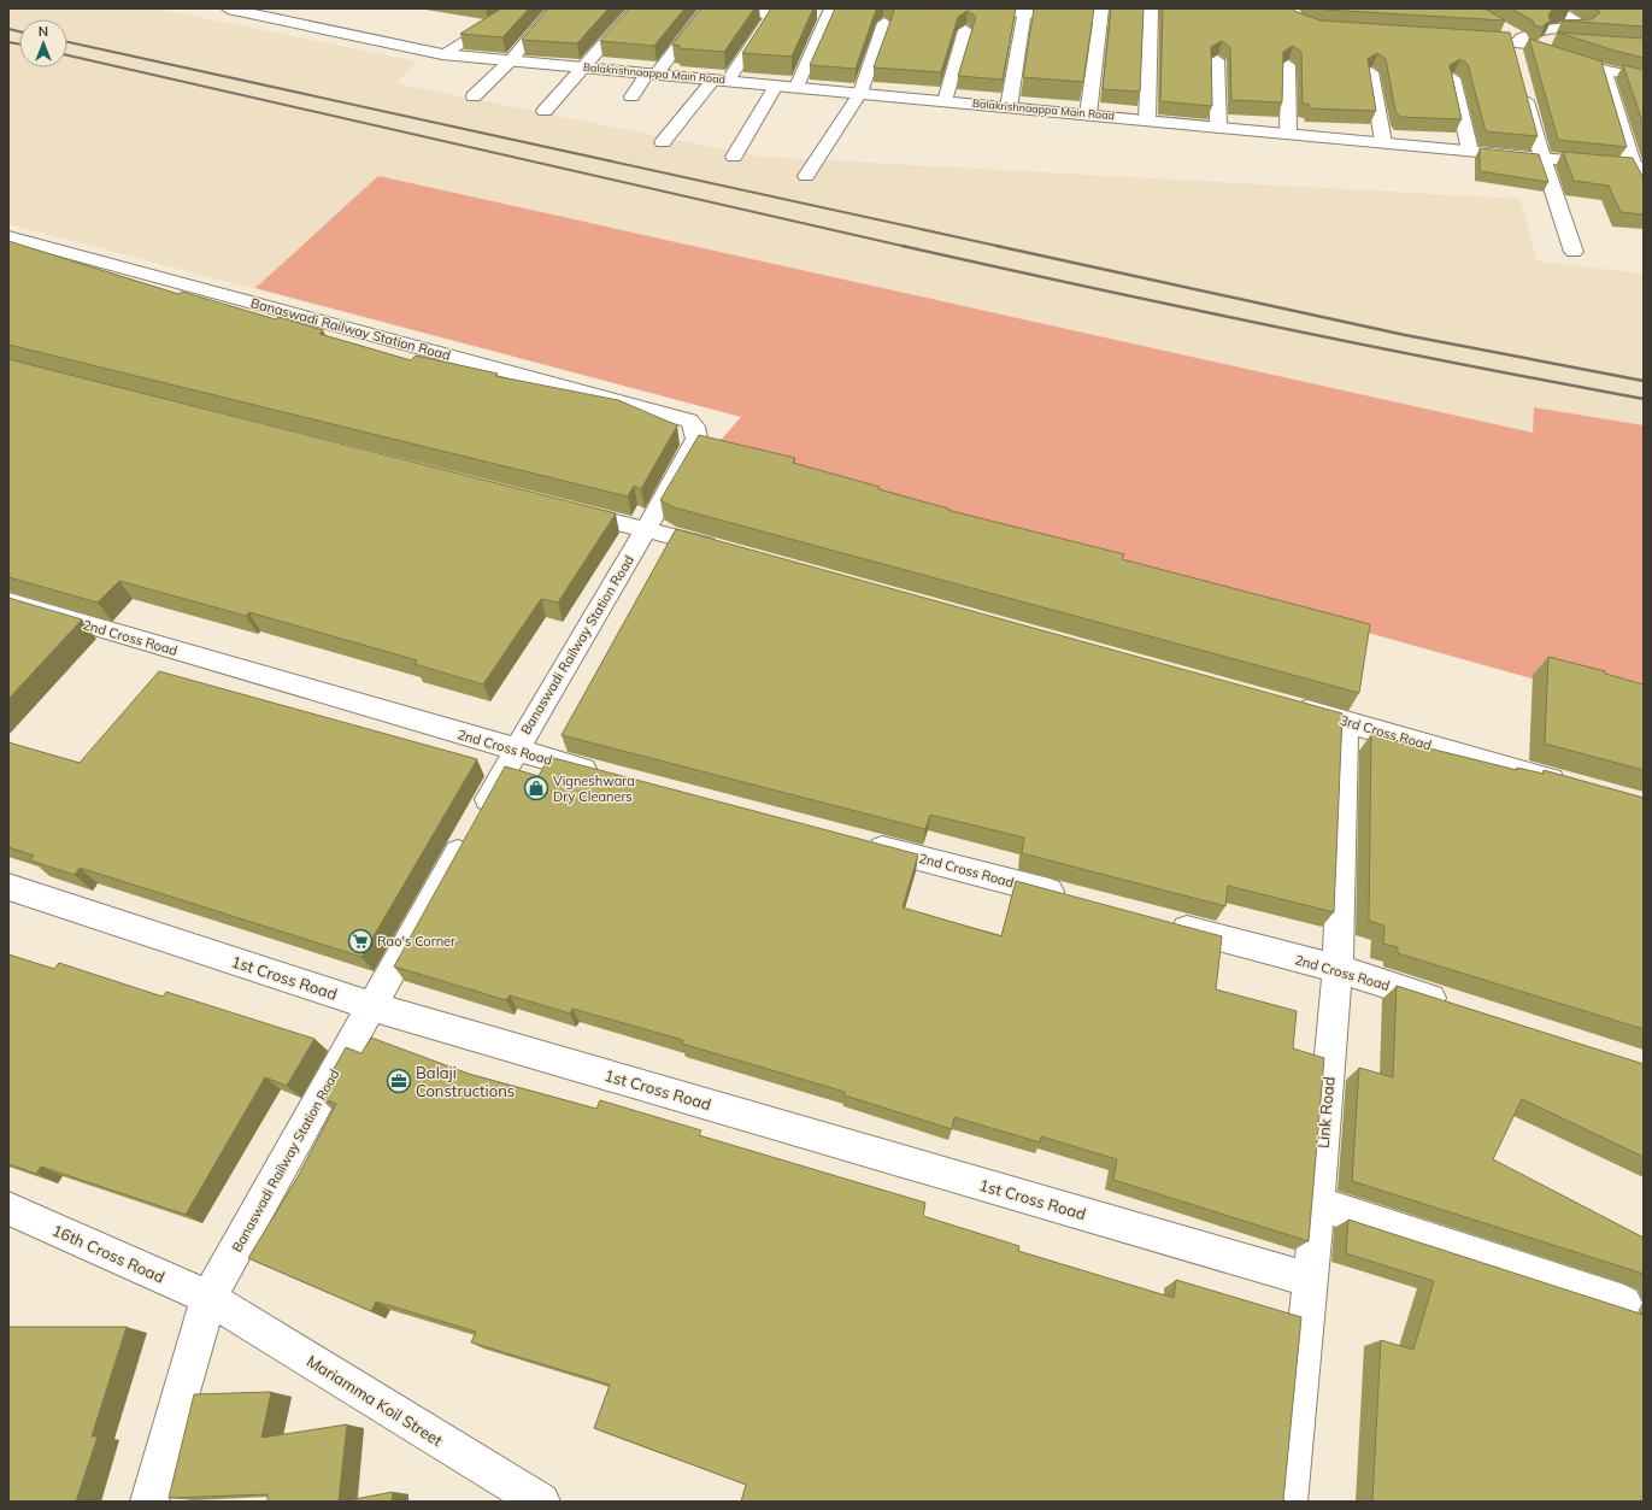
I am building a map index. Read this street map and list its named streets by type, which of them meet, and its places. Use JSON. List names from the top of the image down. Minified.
{"streets":{"street":["Balakrishnaappa Main Road","Banaswadi Railway Station Road","2nd Cross Road","3rd Cross Road","1st Cross Road","Link Road","16th Cross Road","Mariamma Koil Street"]},"crossings":[["Banaswadi Railway Station Road","2nd Cross Road"],["Banaswadi Railway Station Road","1st Cross Road"],["Banaswadi Railway Station Road","16th Cross Road"],["Banaswadi Railway Station Road","Mariamma Koil Street"],["2nd Cross Road","Link Road"],["3rd Cross Road","Link Road"],["1st Cross Road","Link Road"],["16th Cross Road","Mariamma Koil Street"]],"places":{"shop":["Vigneshwara Dry Cleaners"],"supermarket":["Rao's Corner"],"office":["Balaji Constructions"]},"north":"top"}
